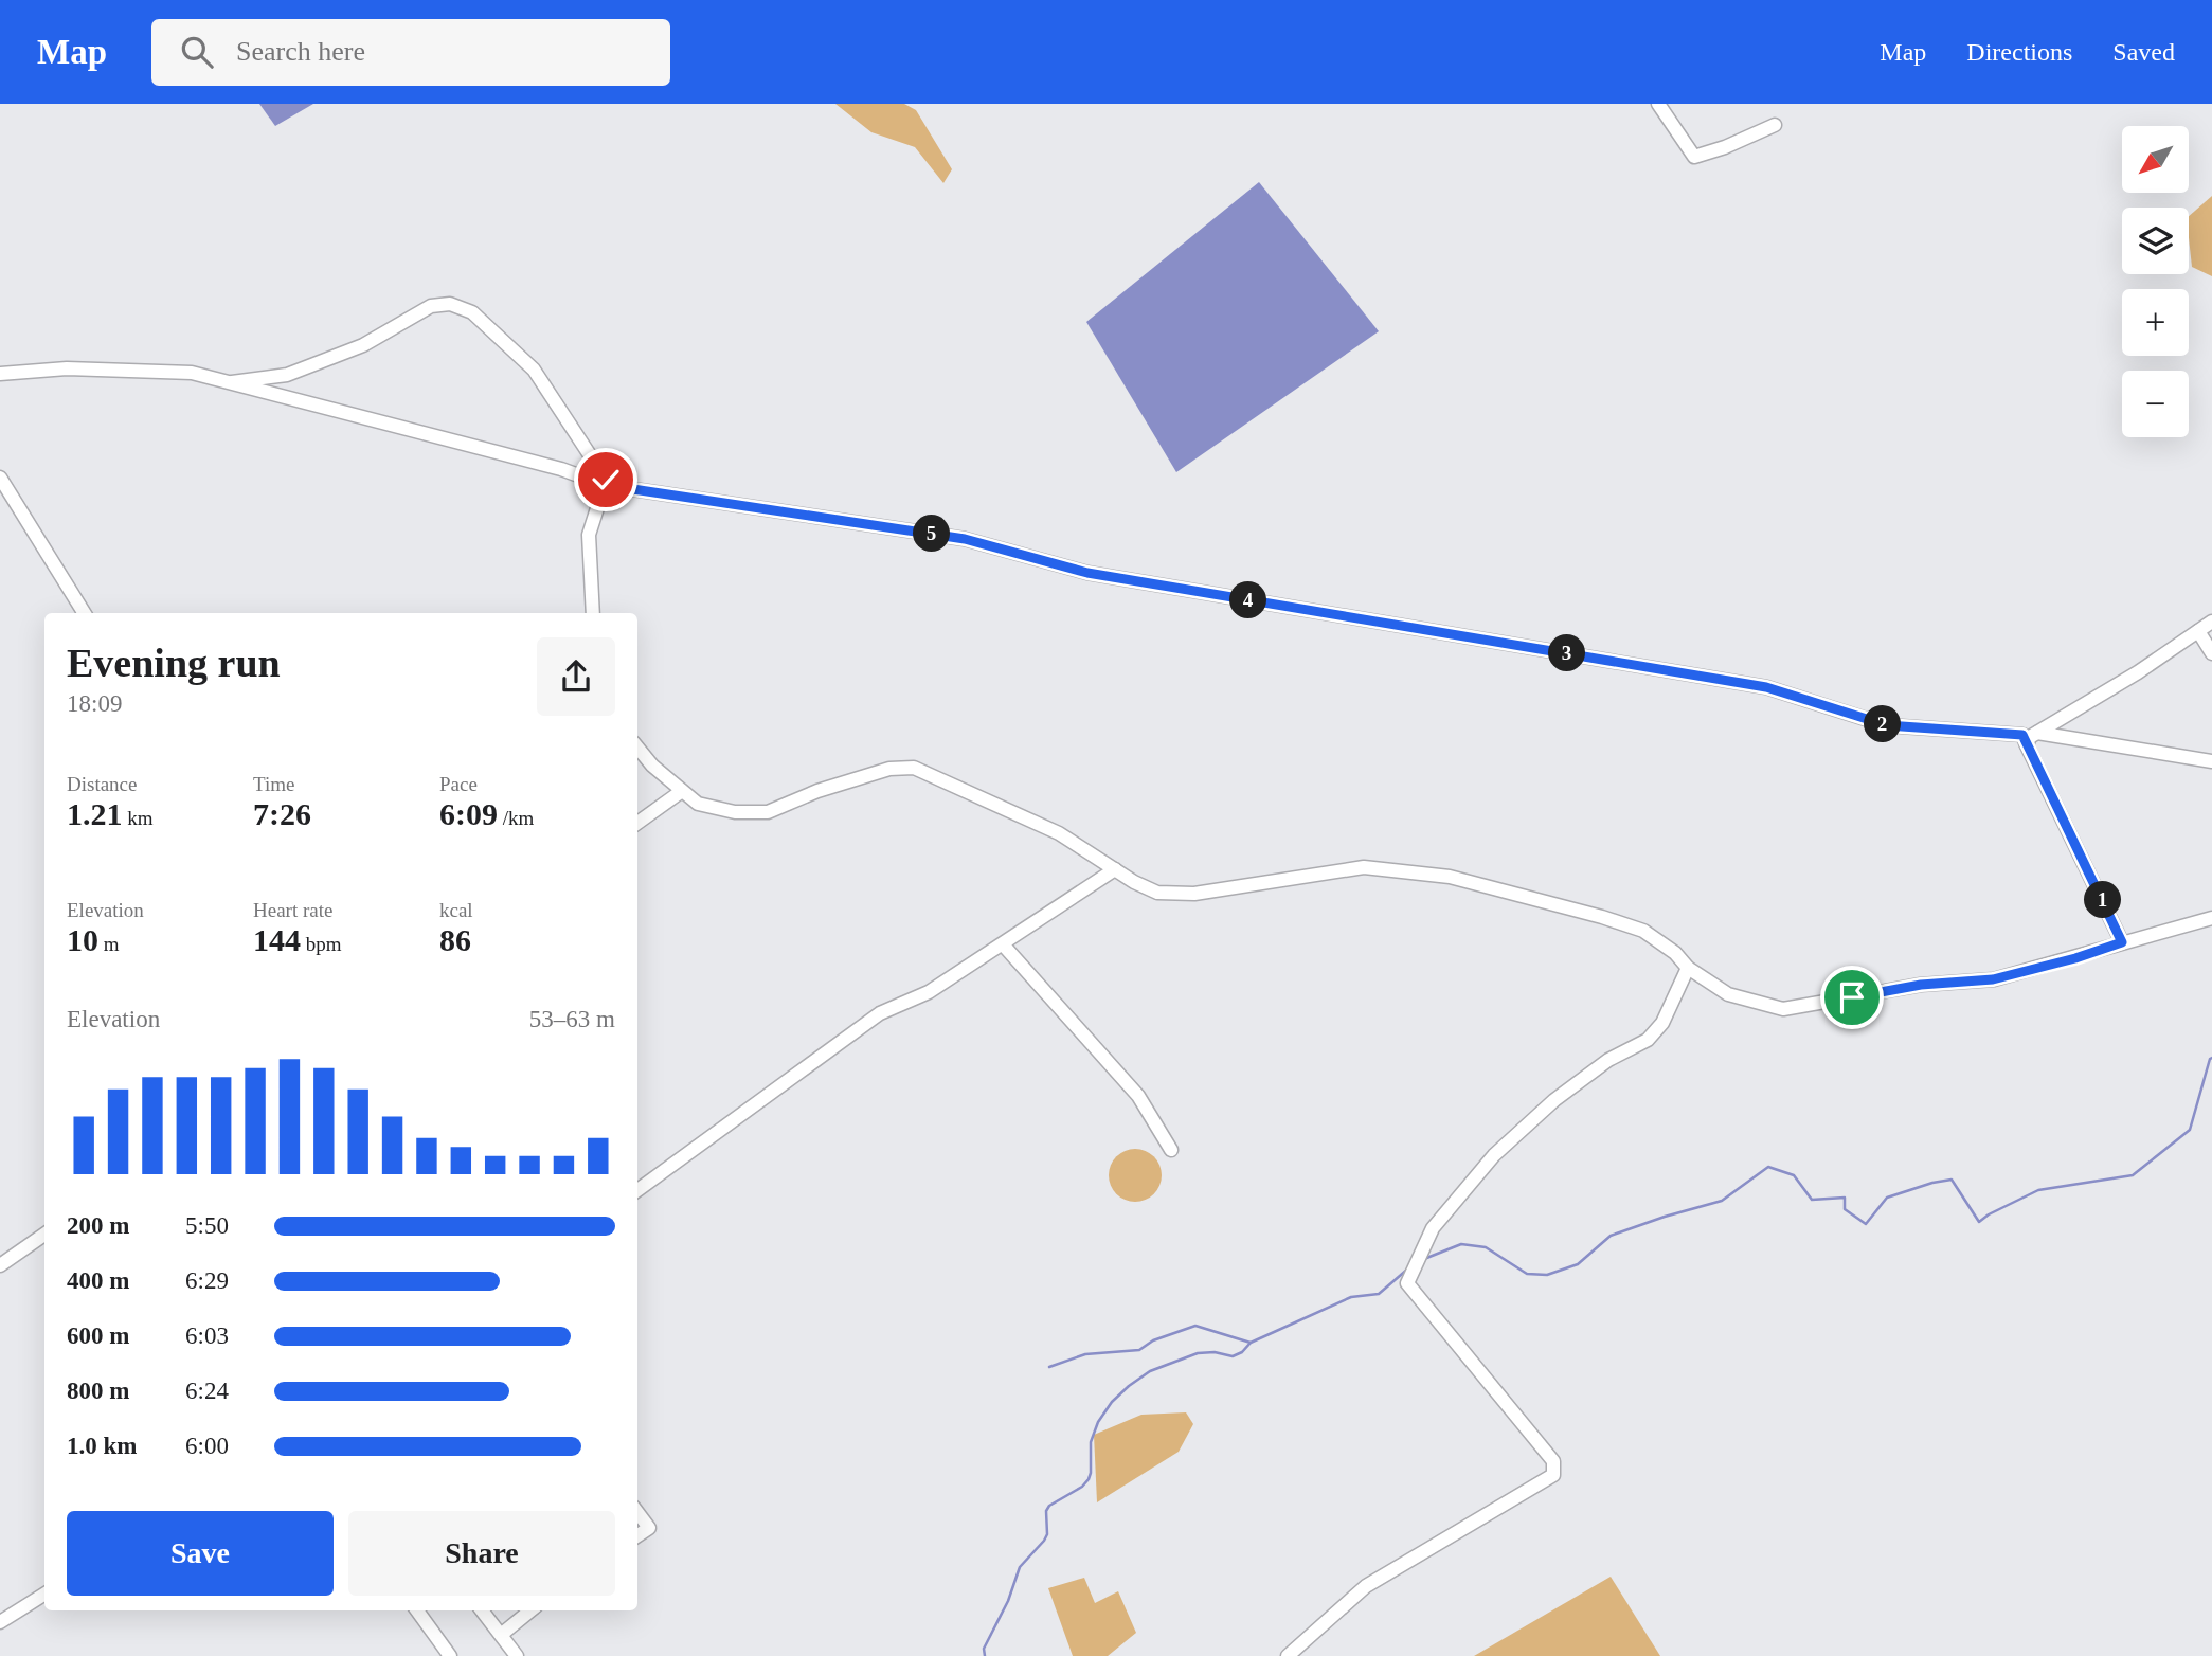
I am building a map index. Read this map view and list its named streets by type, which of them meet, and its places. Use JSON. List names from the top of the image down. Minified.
{"north":"bottom left","page":{"header":"Map","search":"Search here","nav":["Map","Directions","Saved"],"map_buttons":["+","−"],"pins":["5","4","3","2","1"],"heading":["Evening run","18:09"],"stats":[["Distance","1.21 km"],["Time","7:26"],["Pace","6:09 /km"],["Elevation","10 m"],["Heart rate","144 bpm"],["kcal","86"]],"chart":["Elevation","53–63 m"],"list":[{"name":"200 m","note":"5:50"},{"name":"400 m","note":"6:29"},{"name":"600 m","note":"6:03"},{"name":"800 m","note":"6:24"},{"name":"1.0 km","note":"6:00"}],"buttons":["Save","Share"]}}
